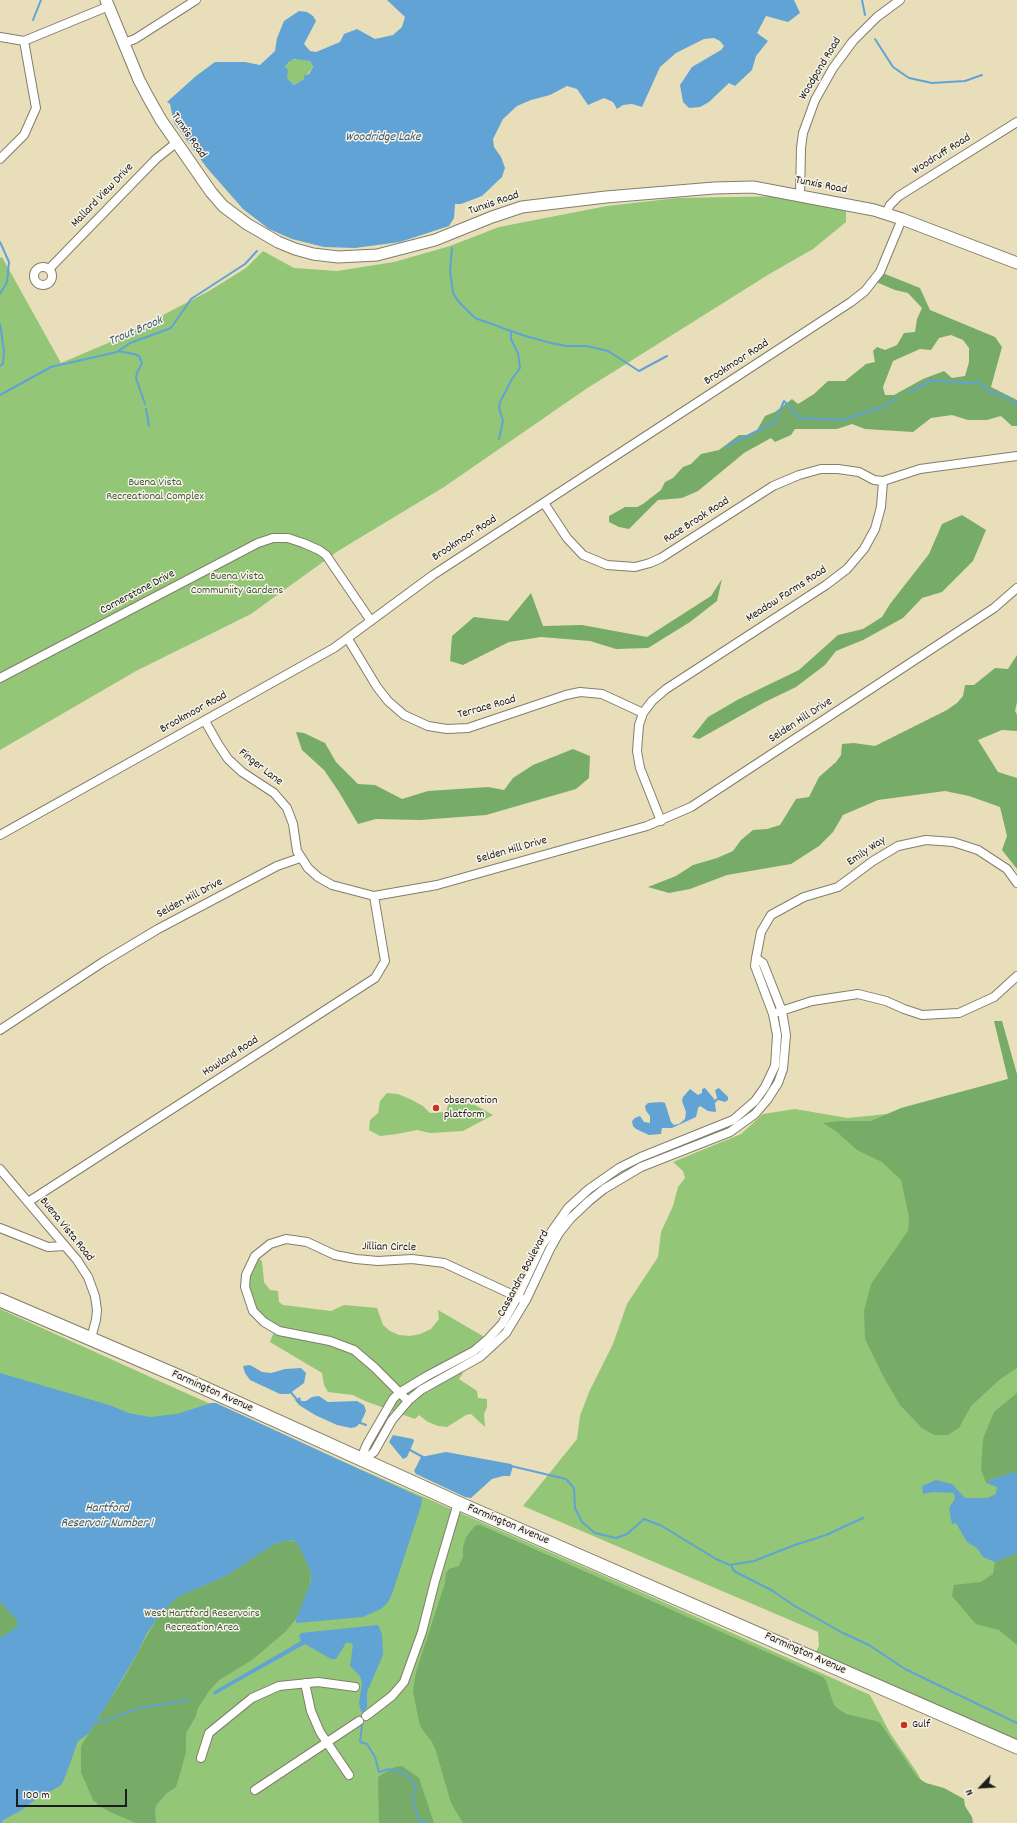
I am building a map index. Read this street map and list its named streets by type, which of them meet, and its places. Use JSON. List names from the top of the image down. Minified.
{"streets":{"main road":["Farmington Avenue"],"street":["Woodpond Road","Tunxis Road","Woodruff Road","Mallard View Drive","Brookmoor Road","Race Brook Road","Cornerstone Drive","Meadow Farms Road","Terrace Road","Selden Hill Drive","Finger Lane","Emily Way","Howland Road","Buena Vista Road","Jillian Circle","Cassandra Boulevard"]},"crossings":[["Woodpond Road","Tunxis Road"],["Tunxis Road","Woodruff Road"],["Tunxis Road","Mallard View Drive"],["Tunxis Road","Brookmoor Road"],["Brookmoor Road","Race Brook Road"],["Brookmoor Road","Cornerstone Drive"],["Brookmoor Road","Terrace Road"],["Brookmoor Road","Finger Lane"],["Race Brook Road","Meadow Farms Road"],["Meadow Farms Road","Terrace Road"],["Meadow Farms Road","Selden Hill Drive"],["Selden Hill Drive","Finger Lane"],["Selden Hill Drive","Howland Road"],["Emily Way","Cassandra Boulevard"],["Howland Road","Buena Vista Road"],["Buena Vista Road","Farmington Avenue"],["Jillian Circle","Cassandra Boulevard"],["Cassandra Boulevard","Farmington Avenue"]],"water":["Woodridge Lake","Trout Brook","Hartford Reservoir Number 1"],"parks":["Buena Vista Recreational Complex","Buena Vista Communiity Gardens","West Hartford Reservoirs Recreation Area"],"places":["observation platform","Gulf"],"scale_bar":"100 m","north":"bottom left"}
